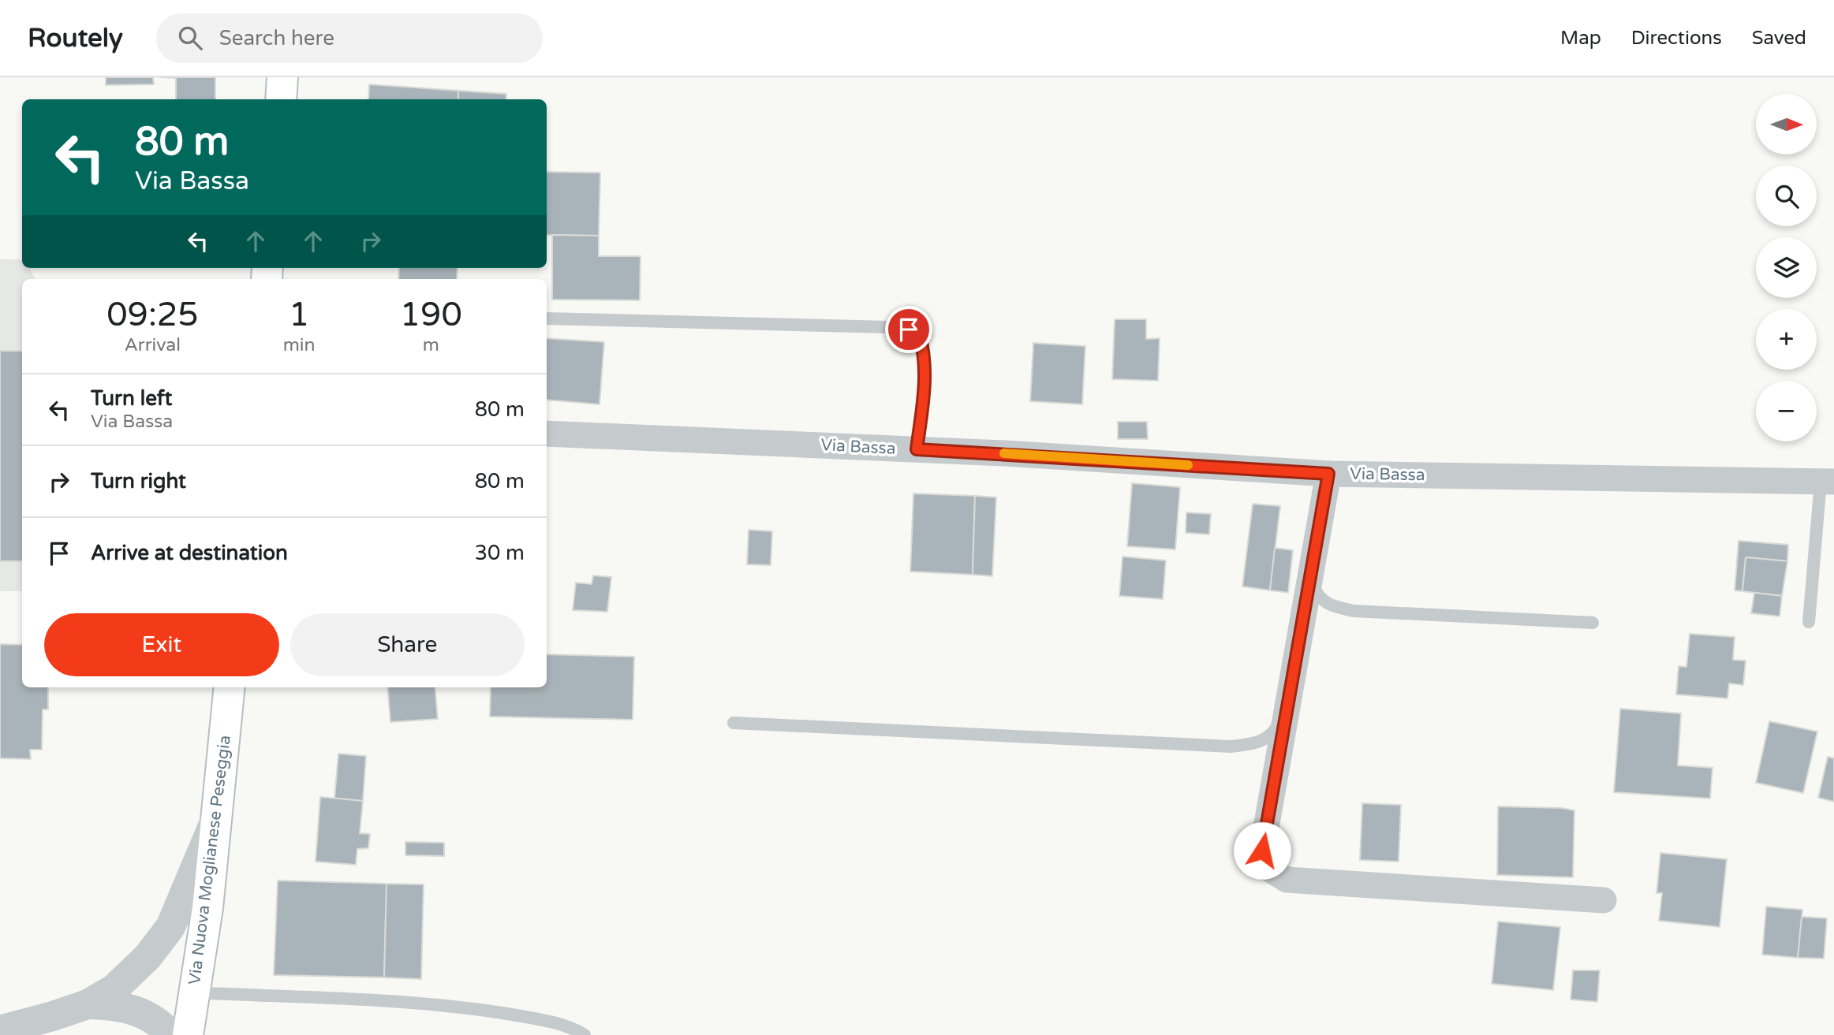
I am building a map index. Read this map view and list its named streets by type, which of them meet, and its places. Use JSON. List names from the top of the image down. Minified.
{"streets":{"main road":["Via Nuova Moglianese Peseggia"],"street":["Via Bassa"]},"north":"right","page":{"header":"Routely","search":"Search here","nav":["Map","Directions","Saved"],"map_buttons":["+","−"],"turn":["80 m","Via Bassa"],"eta":["09:25","Arrival","1","min","190","m"],"list":[{"name":"Turn left","note":"Via Bassa","value":"80 m"},{"name":"Turn right","value":"80 m"},{"name":"Arrive at destination","value":"30 m"}],"buttons":["Exit","Share"]}}
